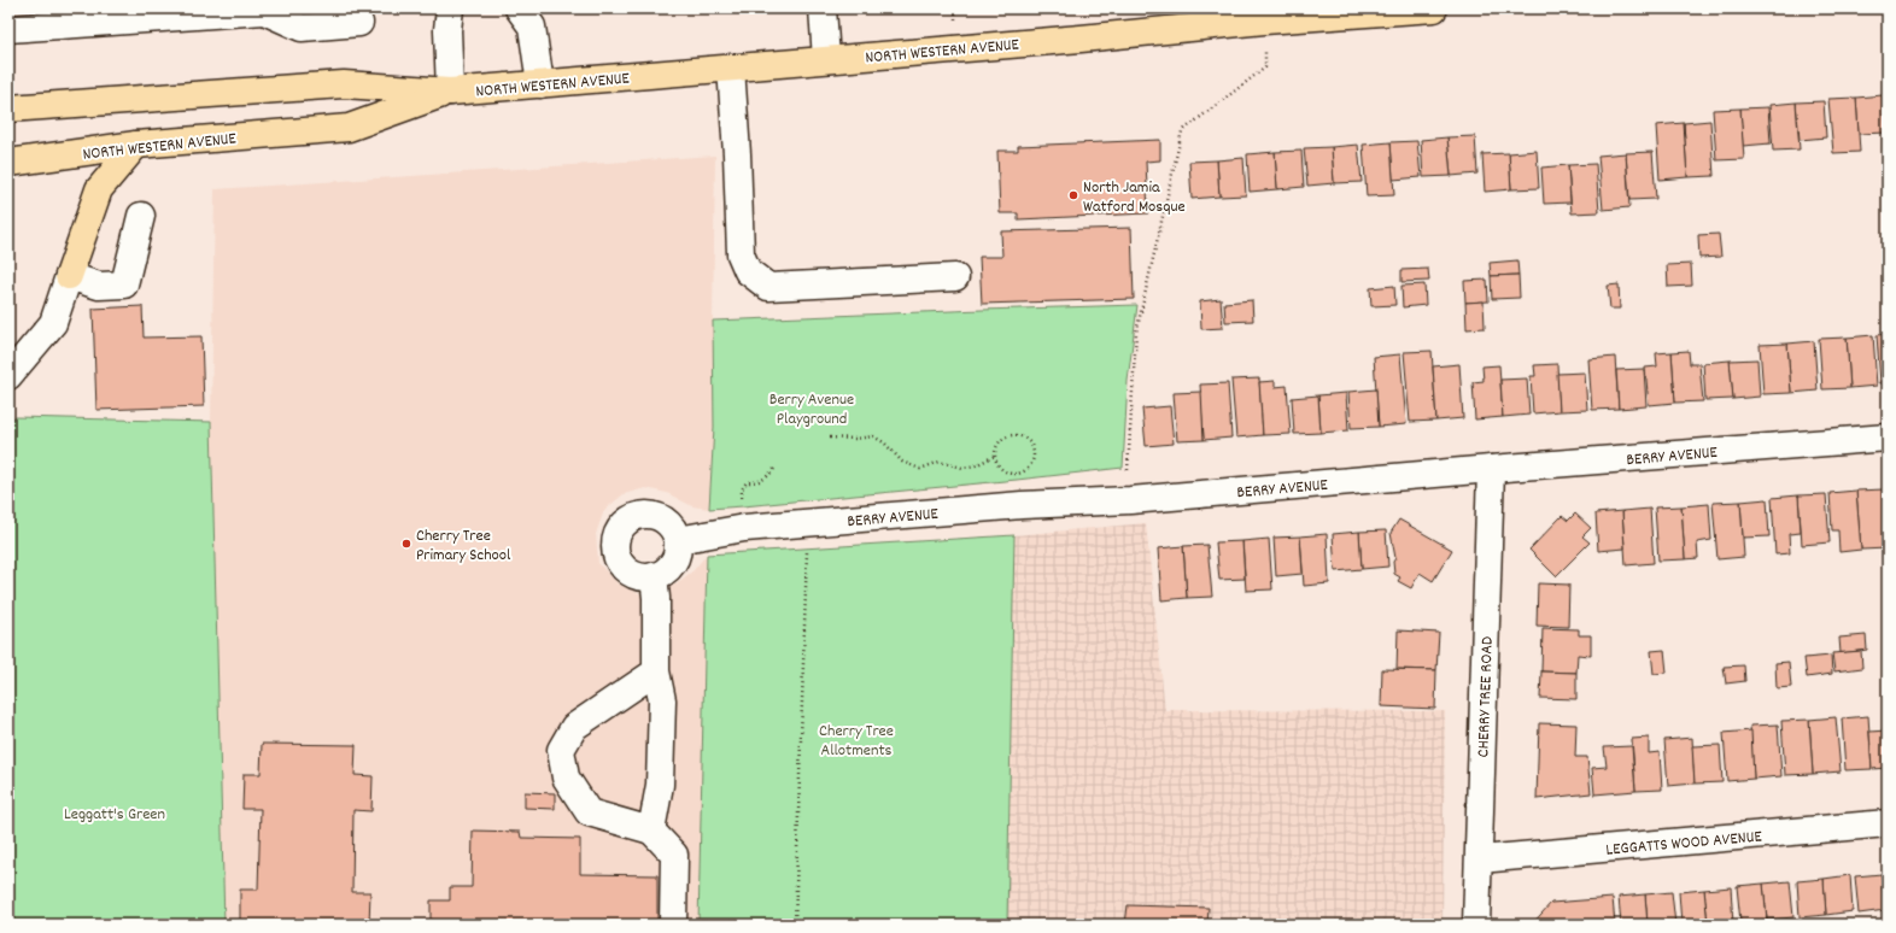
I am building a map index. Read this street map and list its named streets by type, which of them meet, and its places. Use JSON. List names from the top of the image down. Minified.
{"streets":{"highway":["NORTH WESTERN AVENUE"],"street":["BERRY AVENUE","CHERRY TREE ROAD","LEGGATTS WOOD AVENUE"]},"crossings":[["BERRY AVENUE","CHERRY TREE ROAD"],["CHERRY TREE ROAD","LEGGATTS WOOD AVENUE"]],"parks":["Berry Avenue Playground","Cherry Tree Allotments","Leggatt's Green"],"places":["North Jamia Watford Mosque","Cherry Tree Primary School"]}
